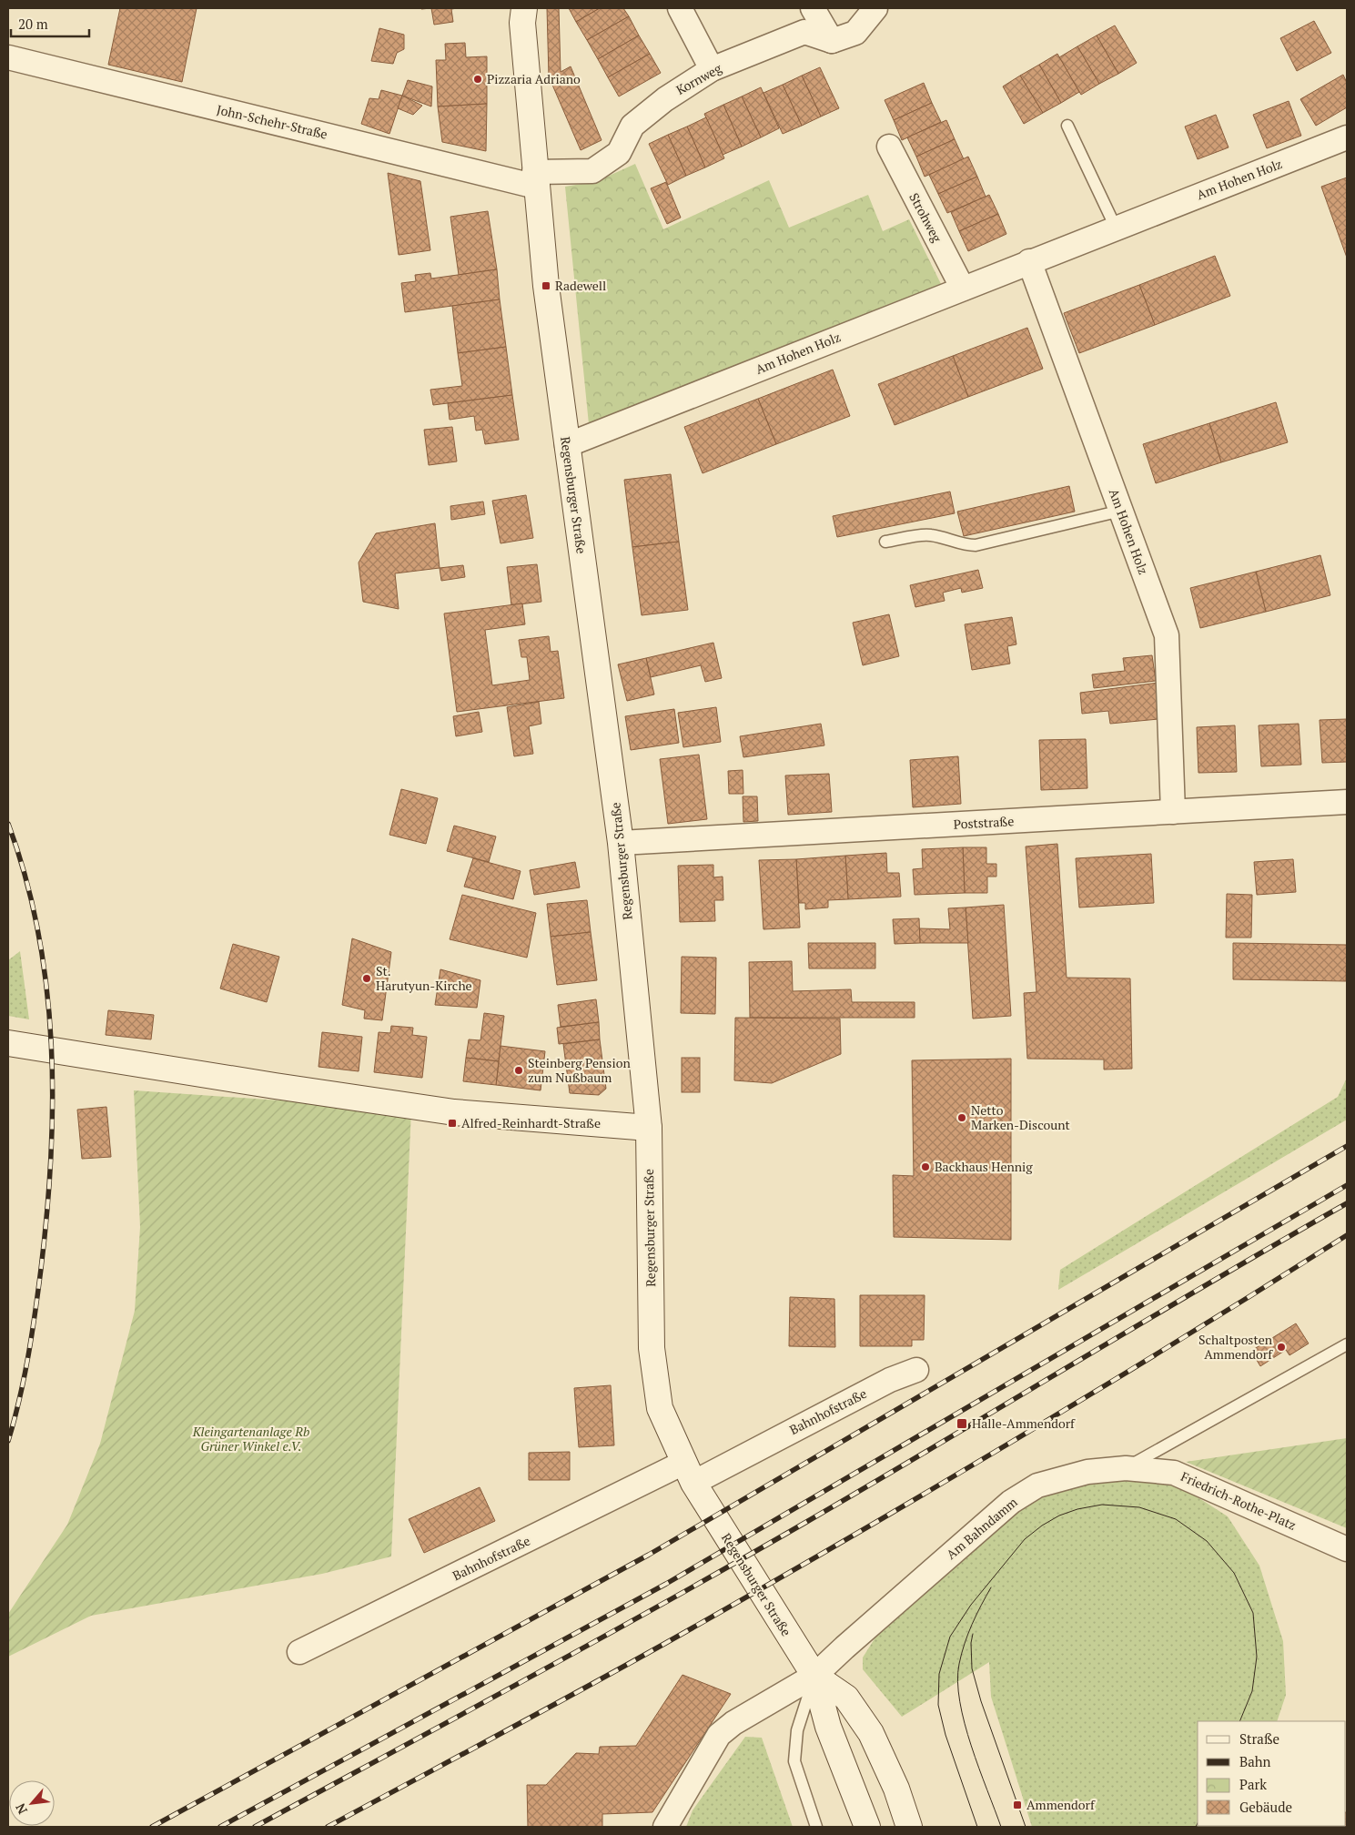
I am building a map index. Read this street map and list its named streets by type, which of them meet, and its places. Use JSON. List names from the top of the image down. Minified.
{"streets":{"main road":["Regensburger Straße"],"street":["Kornweg","John-Schehr-Straße","Am Hohen Holz","Strohweg","Poststraße","Bahnhofstraße","Friedrich-Rothe-Platz","Am Bahndamm"]},"crossings":[["Kornweg","John-Schehr-Straße"],["Kornweg","Regensburger Straße"],["John-Schehr-Straße","Regensburger Straße"],["Am Hohen Holz","Strohweg"],["Am Hohen Holz","Regensburger Straße"],["Am Hohen Holz","Poststraße"],["Regensburger Straße","Poststraße"],["Regensburger Straße","Bahnhofstraße"],["Regensburger Straße","Am Bahndamm"],["Friedrich-Rothe-Platz","Am Bahndamm"]],"parks":["Kleingartenanlage Rb Grüner Winkel e.V."],"places":{"other":["Pizzaria Adriano","St. Harutyun-Kirche","Steinberg Pension zum Nußbaum","Netto Marken-Discount","Backhaus Hennig","Schaltposten Ammendorf"],"transit":["Radewell","Alfred-Reinhardt-Straße","Halle-Ammendorf","Ammendorf"]},"legend":["Straße","Bahn","Park","Gebäude"],"scale_bar":"20 m","north":"bottom left"}
